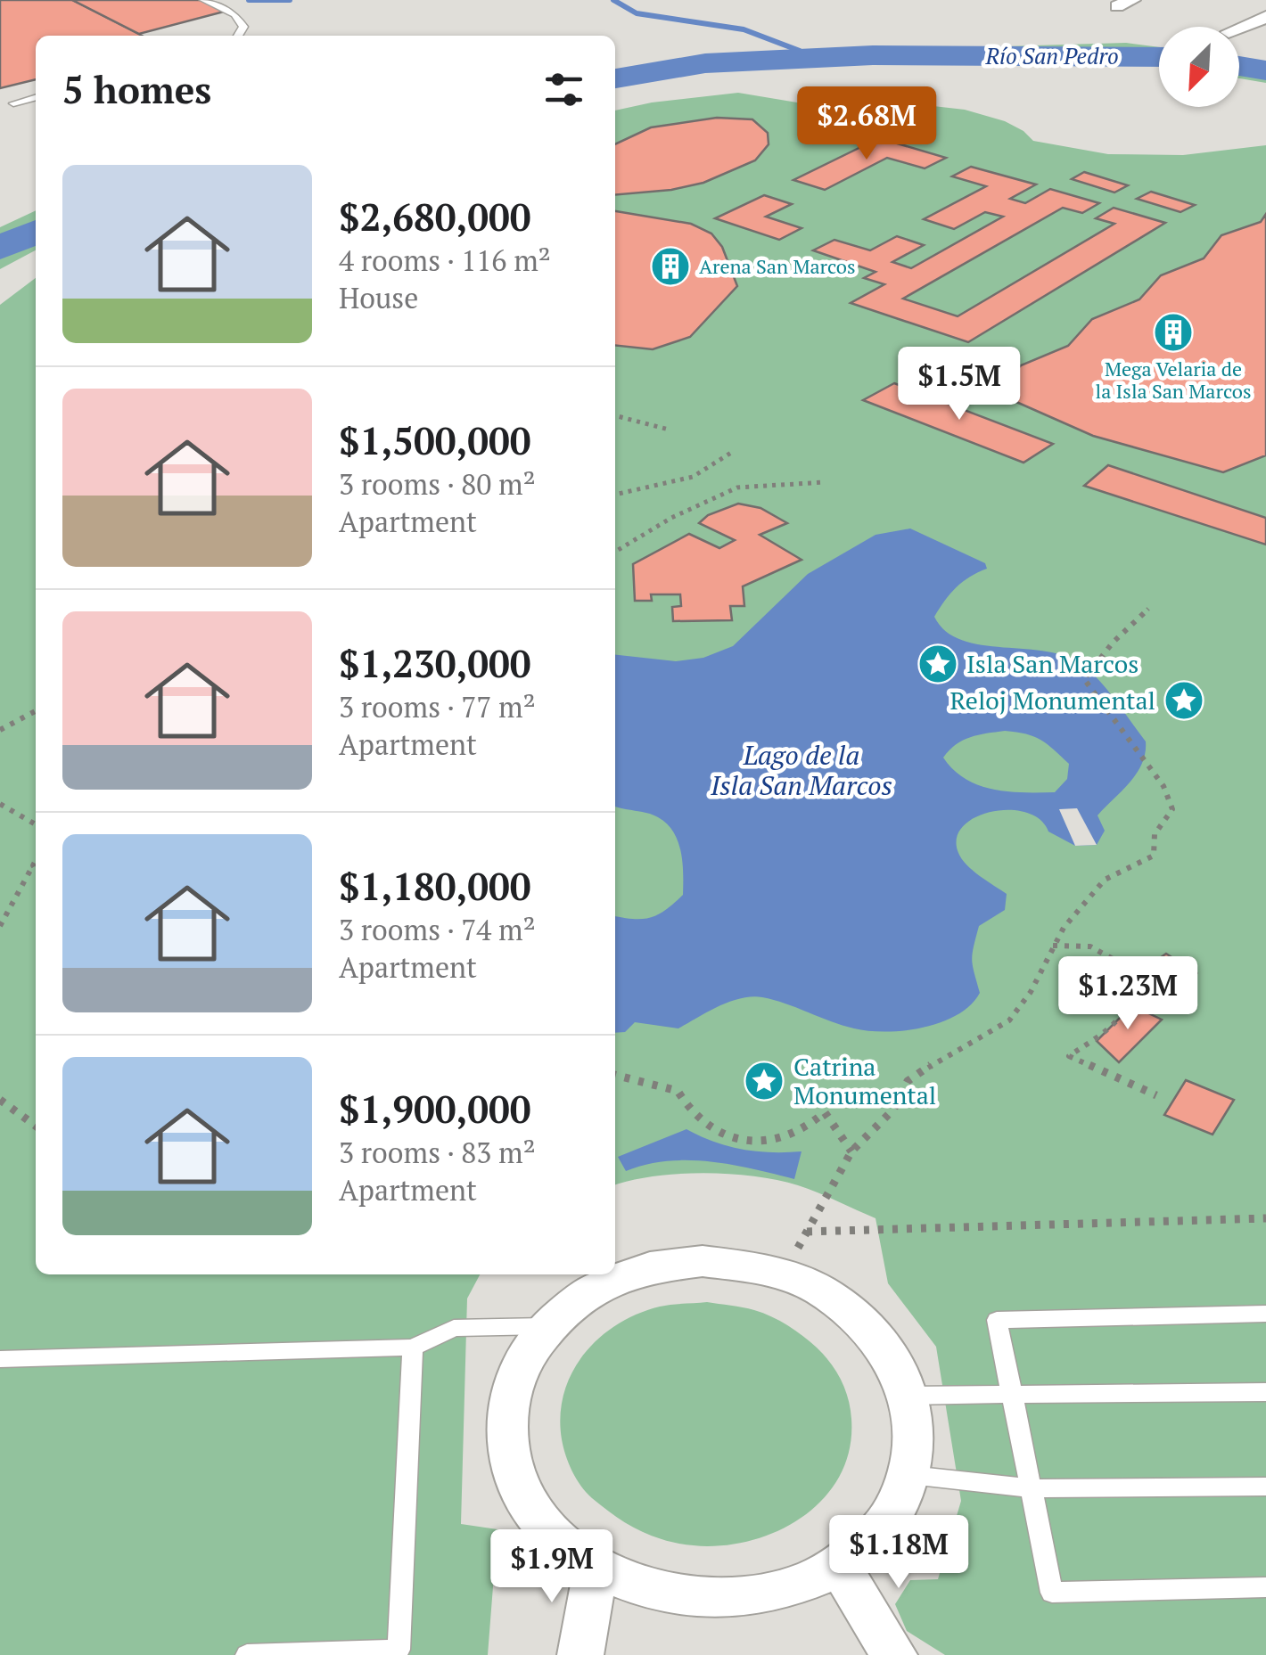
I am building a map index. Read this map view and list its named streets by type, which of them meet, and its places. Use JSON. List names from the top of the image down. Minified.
{"water":["Río San Pedro","Lago de la Isla San Marcos"],"places":{"building":["Arena San Marcos","Mega Velaria de la Isla San Marcos"],"place":["Isla San Marcos","Reloj Monumental","Catrina Monumental"]},"north":"bottom left","page":{"heading":"5 homes","price":["$2.68M","$1.5M","$1.23M","$1.18M","$1.9M"],"list":[{"name":"$2,680,000","note":"4 rooms · 116 m² · House"},{"name":"$1,500,000","note":"3 rooms · 80 m² · Apartment"},{"name":"$1,230,000","note":"3 rooms · 77 m² · Apartment"},{"name":"$1,180,000","note":"3 rooms · 74 m² · Apartment"},{"name":"$1,900,000","note":"3 rooms · 83 m² · Apartment"}]}}
